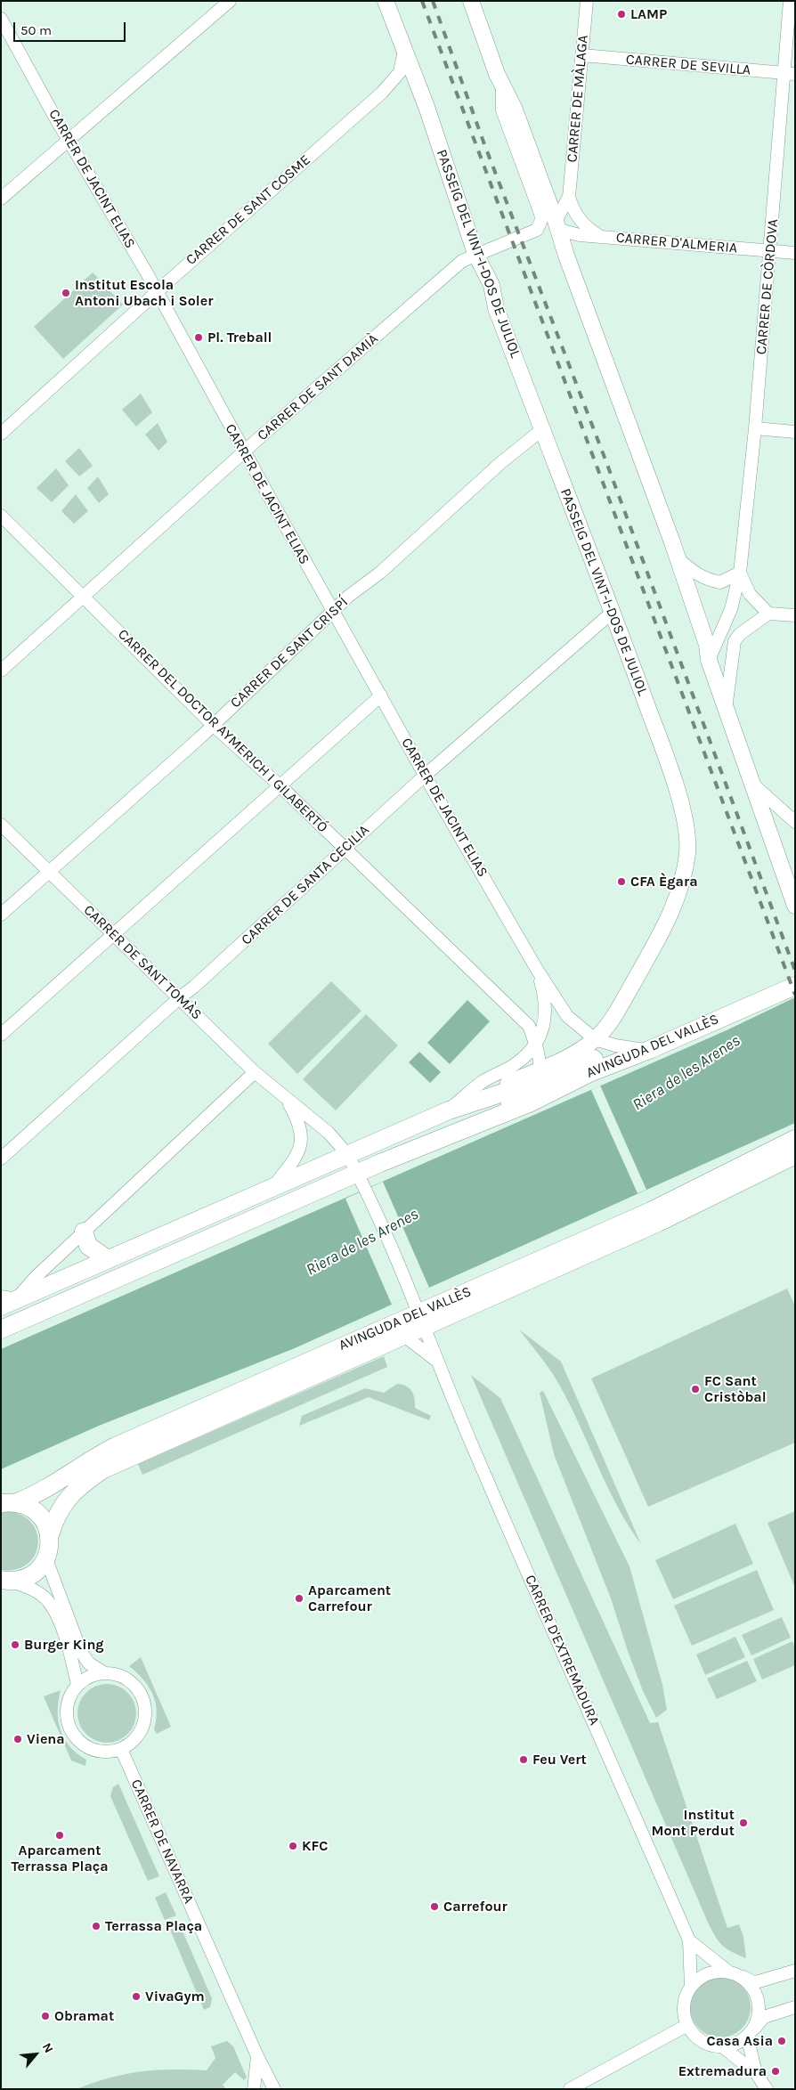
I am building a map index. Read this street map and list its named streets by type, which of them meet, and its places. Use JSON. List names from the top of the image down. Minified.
{"streets":{"main road":["AVINGUDA DEL VALLÈS"],"street":["CARRER DE SEVILLA","CARRER DE MÀLAGA","CARRER DE JACINT ELIAS","CARRER DE SANT COSME","CARRER D'ALMERIA","PASSEIG DEL VINT-I-DOS DE JULIOL","CARRER DE CÒRDOVA","CARRER DE SANT DAMIÀ","CARRER DE SANT CRISPÍ","CARRER DEL DOCTOR AYMERICH I GILABERTÓ","CARRER DE SANTA CECILIA","CARRER DE SANT TOMÀS","CARRER D'EXTREMADURA","CARRER DE NAVARRA"]},"crossings":[["CARRER DE SEVILLA","CARRER DE MÀLAGA"],["CARRER DE SEVILLA","CARRER DE CÒRDOVA"],["CARRER DE MÀLAGA","CARRER D'ALMERIA"],["CARRER DE JACINT ELIAS","CARRER DE SANT COSME"],["CARRER DE JACINT ELIAS","PASSEIG DEL VINT-I-DOS DE JULIOL"],["CARRER DE JACINT ELIAS","CARRER DE SANT DAMIÀ"],["CARRER DE JACINT ELIAS","CARRER DE SANT CRISPÍ"],["CARRER DE JACINT ELIAS","CARRER DEL DOCTOR AYMERICH I GILABERTÓ"],["CARRER DE JACINT ELIAS","CARRER DE SANTA CECILIA"],["CARRER DE JACINT ELIAS","AVINGUDA DEL VALLÈS"],["CARRER DE SANT COSME","PASSEIG DEL VINT-I-DOS DE JULIOL"],["CARRER D'ALMERIA","CARRER DE CÒRDOVA"],["PASSEIG DEL VINT-I-DOS DE JULIOL","CARRER DE SANT DAMIÀ"],["PASSEIG DEL VINT-I-DOS DE JULIOL","CARRER DE SANT CRISPÍ"],["PASSEIG DEL VINT-I-DOS DE JULIOL","CARRER DE SANTA CECILIA"],["PASSEIG DEL VINT-I-DOS DE JULIOL","AVINGUDA DEL VALLÈS"],["CARRER DE SANT DAMIÀ","CARRER DEL DOCTOR AYMERICH I GILABERTÓ"],["CARRER DE SANT CRISPÍ","CARRER DEL DOCTOR AYMERICH I GILABERTÓ"],["CARRER DE SANT CRISPÍ","CARRER DE SANT TOMÀS"],["CARRER DEL DOCTOR AYMERICH I GILABERTÓ","CARRER DE SANTA CECILIA"],["CARRER DE SANTA CECILIA","CARRER DE SANT TOMÀS"],["CARRER DE SANT TOMÀS","AVINGUDA DEL VALLÈS"],["AVINGUDA DEL VALLÈS","CARRER D'EXTREMADURA"]],"water":["Riera de les Arenes"],"places":["LAMP","Institut Escola Antoni Ubach i Soler","Pl. Treball","CFA Ègara","FC Sant Cristòbal","Aparcament Carrefour","Burger King","Viena","Feu Vert","Institut Mont Perdut","Aparcament Terrassa Plaça","KFC","Carrefour","Terrassa Plaça","VivaGym","Obramat","Casa Asia","Extremadura"],"scale_bar":"50 m","north":"top right"}
